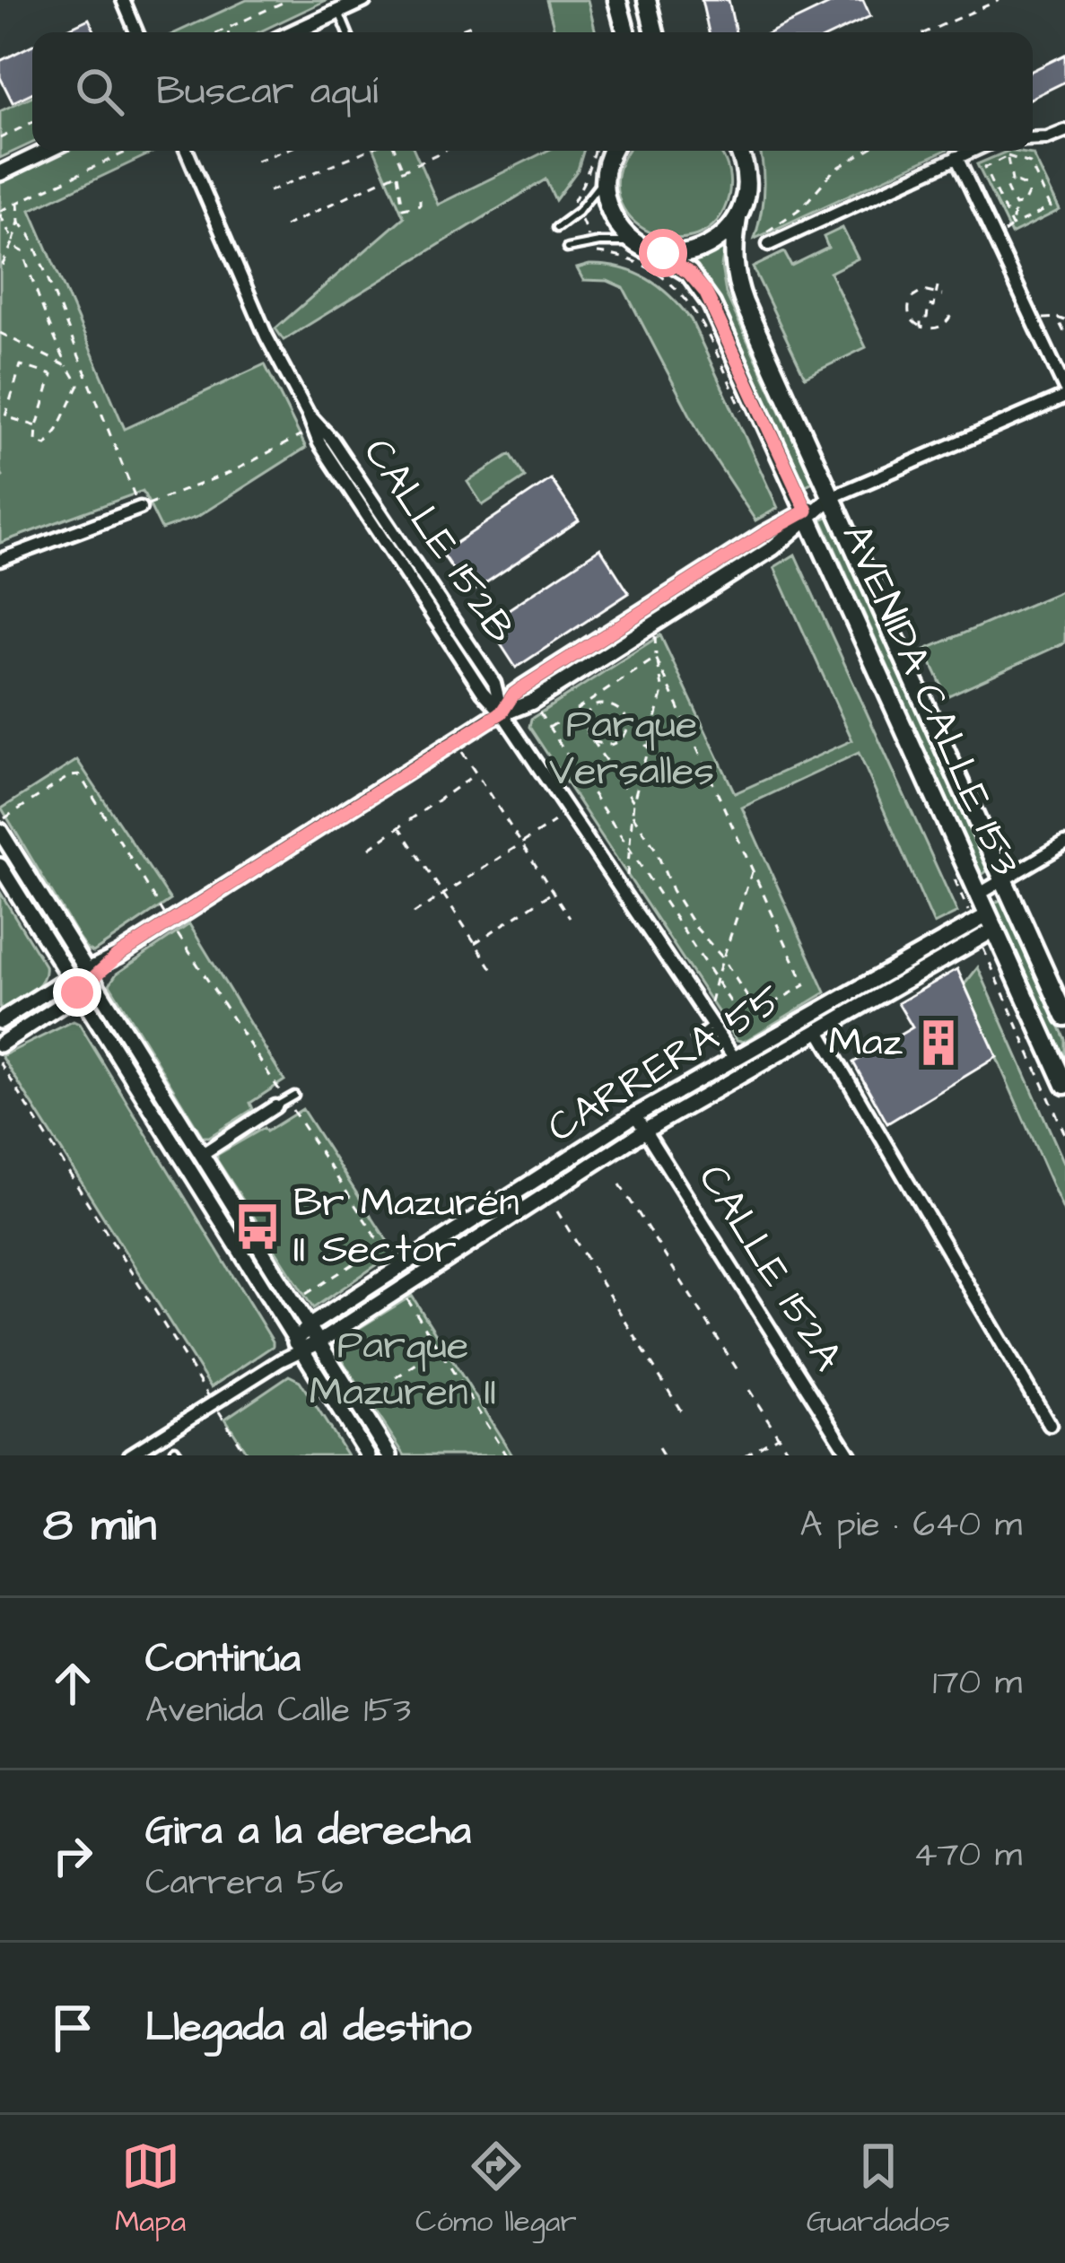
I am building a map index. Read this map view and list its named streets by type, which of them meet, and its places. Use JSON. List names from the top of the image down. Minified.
{"streets":{"main road":["AVENIDA CALLE 153"],"street":["CALLE 152B","CARRERA 55","CALLE 152A"]},"crossings":[["CALLE 152B","CARRERA 55"],["AVENIDA CALLE 153","CARRERA 55"],["CARRERA 55","CALLE 152A"]],"parks":["Parque Versalles","Parque Mazuren II"],"places":{"building":["Maz"],"bus stop":["Br Mazurén II Sector"]},"page":{"search":"Buscar aquí","heading":["8 min","A pie · 640 m"],"list":[["Continúa","Avenida Calle 153","170 m"],["Gira a la derecha","Carrera 56","470 m"],"Llegada al destino"],"nav":["Mapa","Cómo llegar","Guardados"]}}
